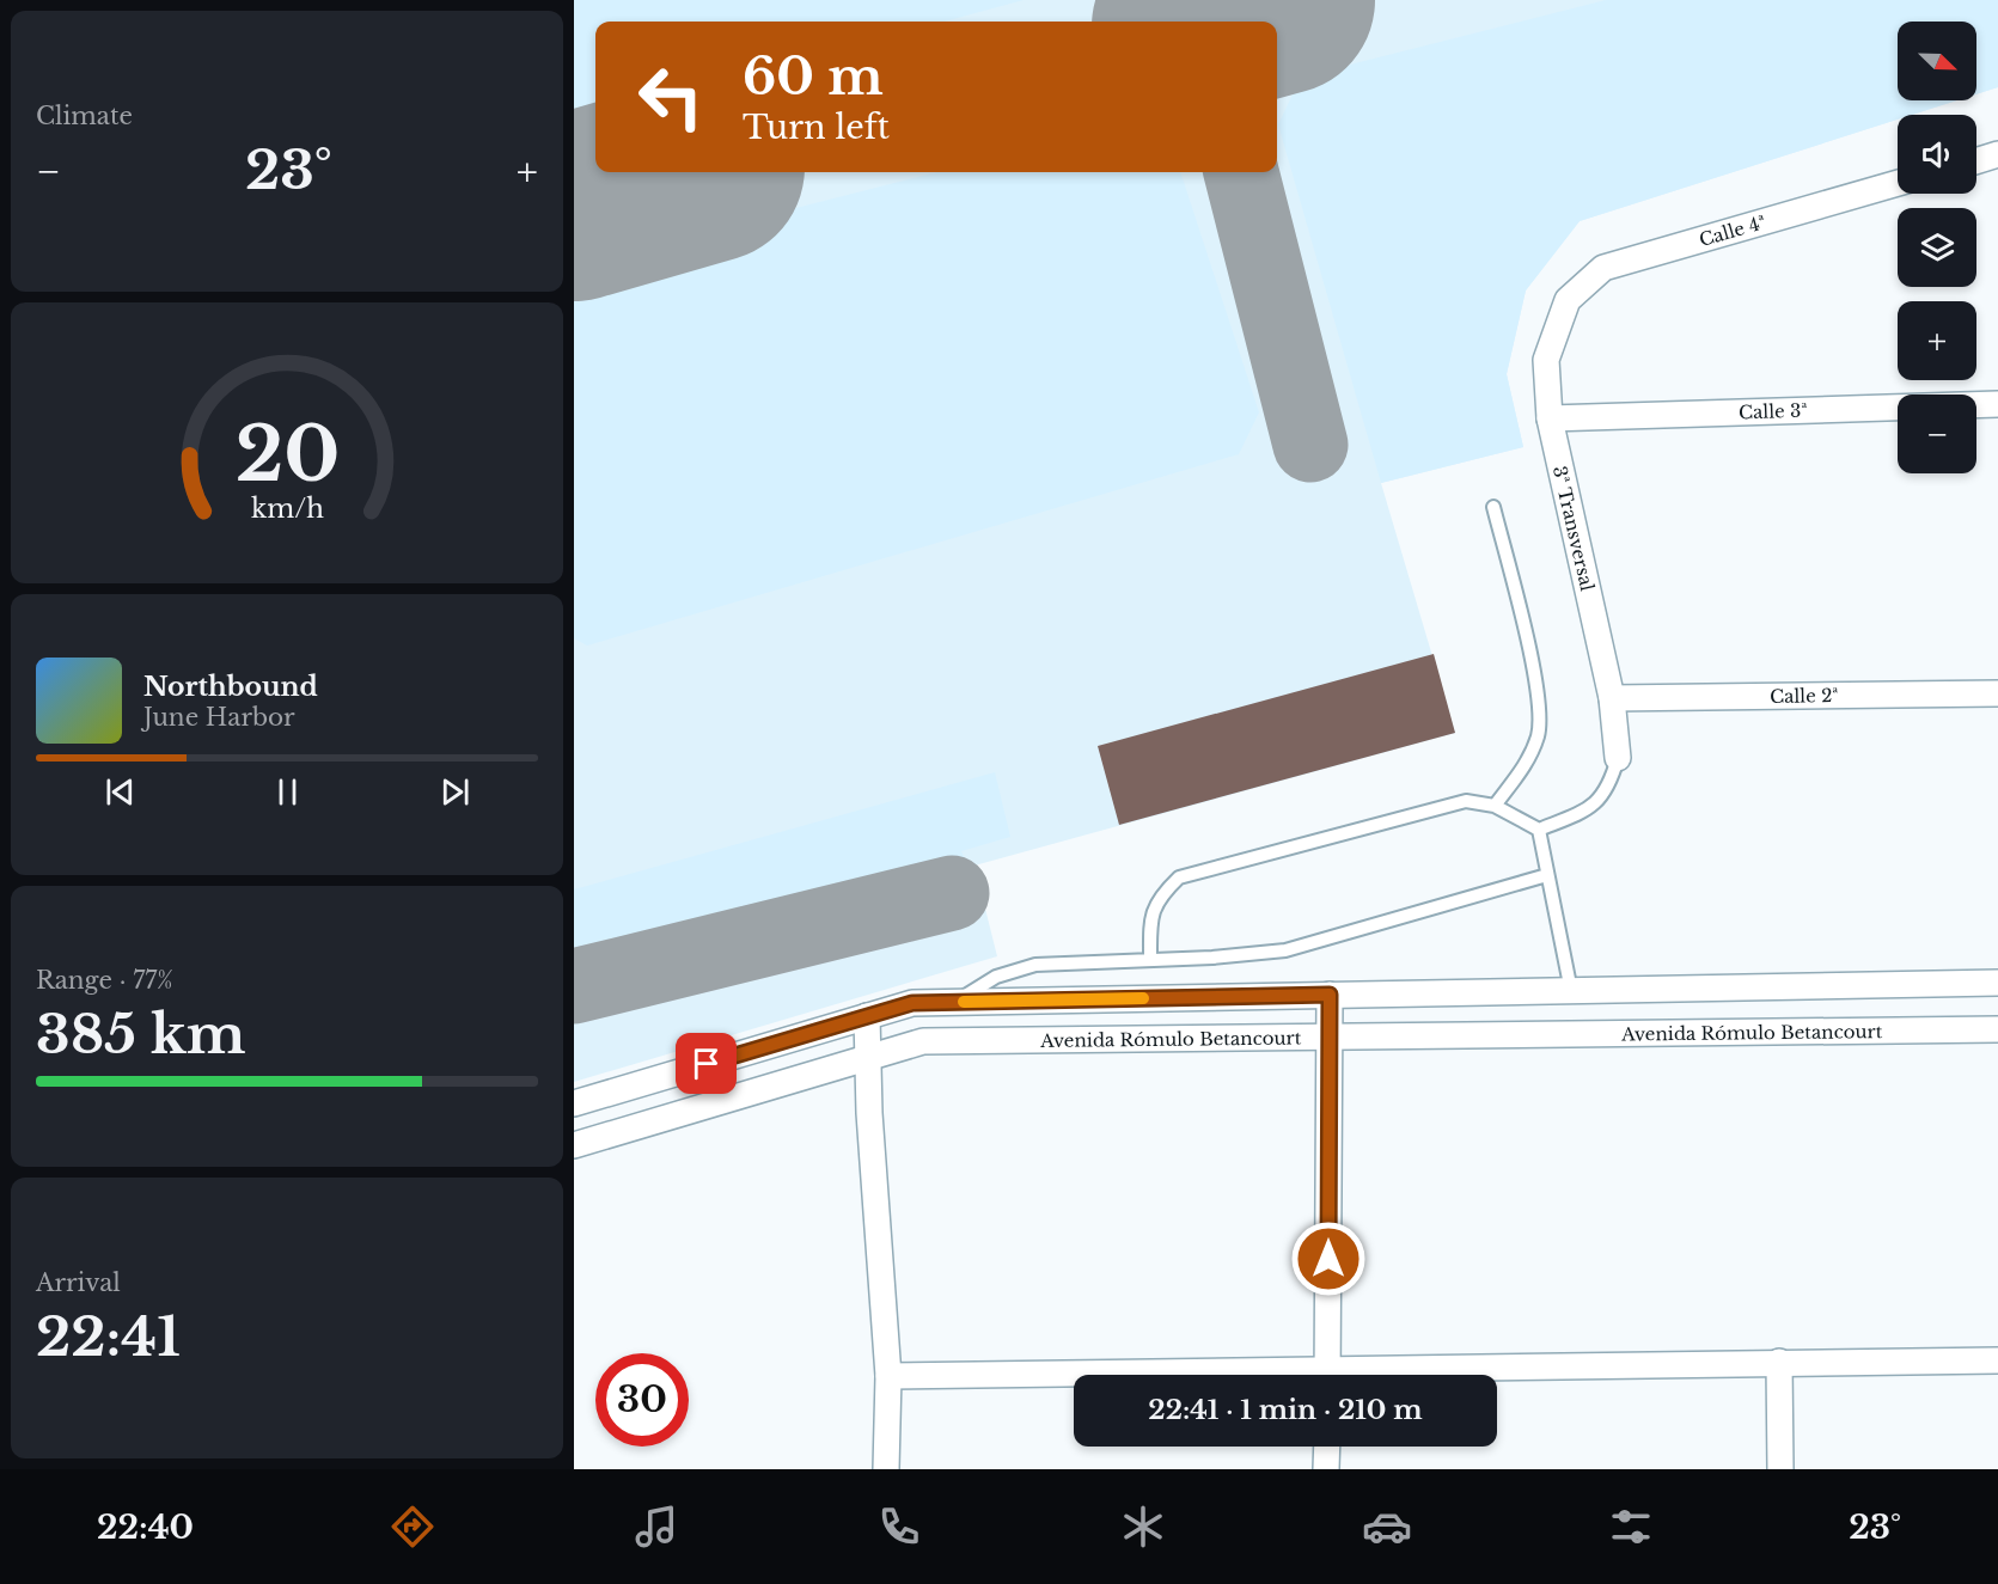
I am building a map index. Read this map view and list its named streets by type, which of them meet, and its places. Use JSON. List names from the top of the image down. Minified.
{"streets":{"street":["Calle 4ª","Calle 3ª","3ª Transversal","Calle 2ª","Avenida Rómulo Betancourt"]},"crossings":[["Calle 4ª","3ª Transversal"],["Calle 3ª","3ª Transversal"],["3ª Transversal","Calle 2ª"]],"north":"bottom right","page":{"tile":["Climate",["Range · 77%","385 km"],["Arrival","22:41"]],"map_buttons":["+","−"],"turn":["60 m","Turn left"],"heat":["−","23°","+"],"song":["Northbound","June Harbor"],"limit":"30","trip":"22:41 · 1 min · 210 m","tabs":["22:40","23°"],"gauge":["20","km/h"]}}
